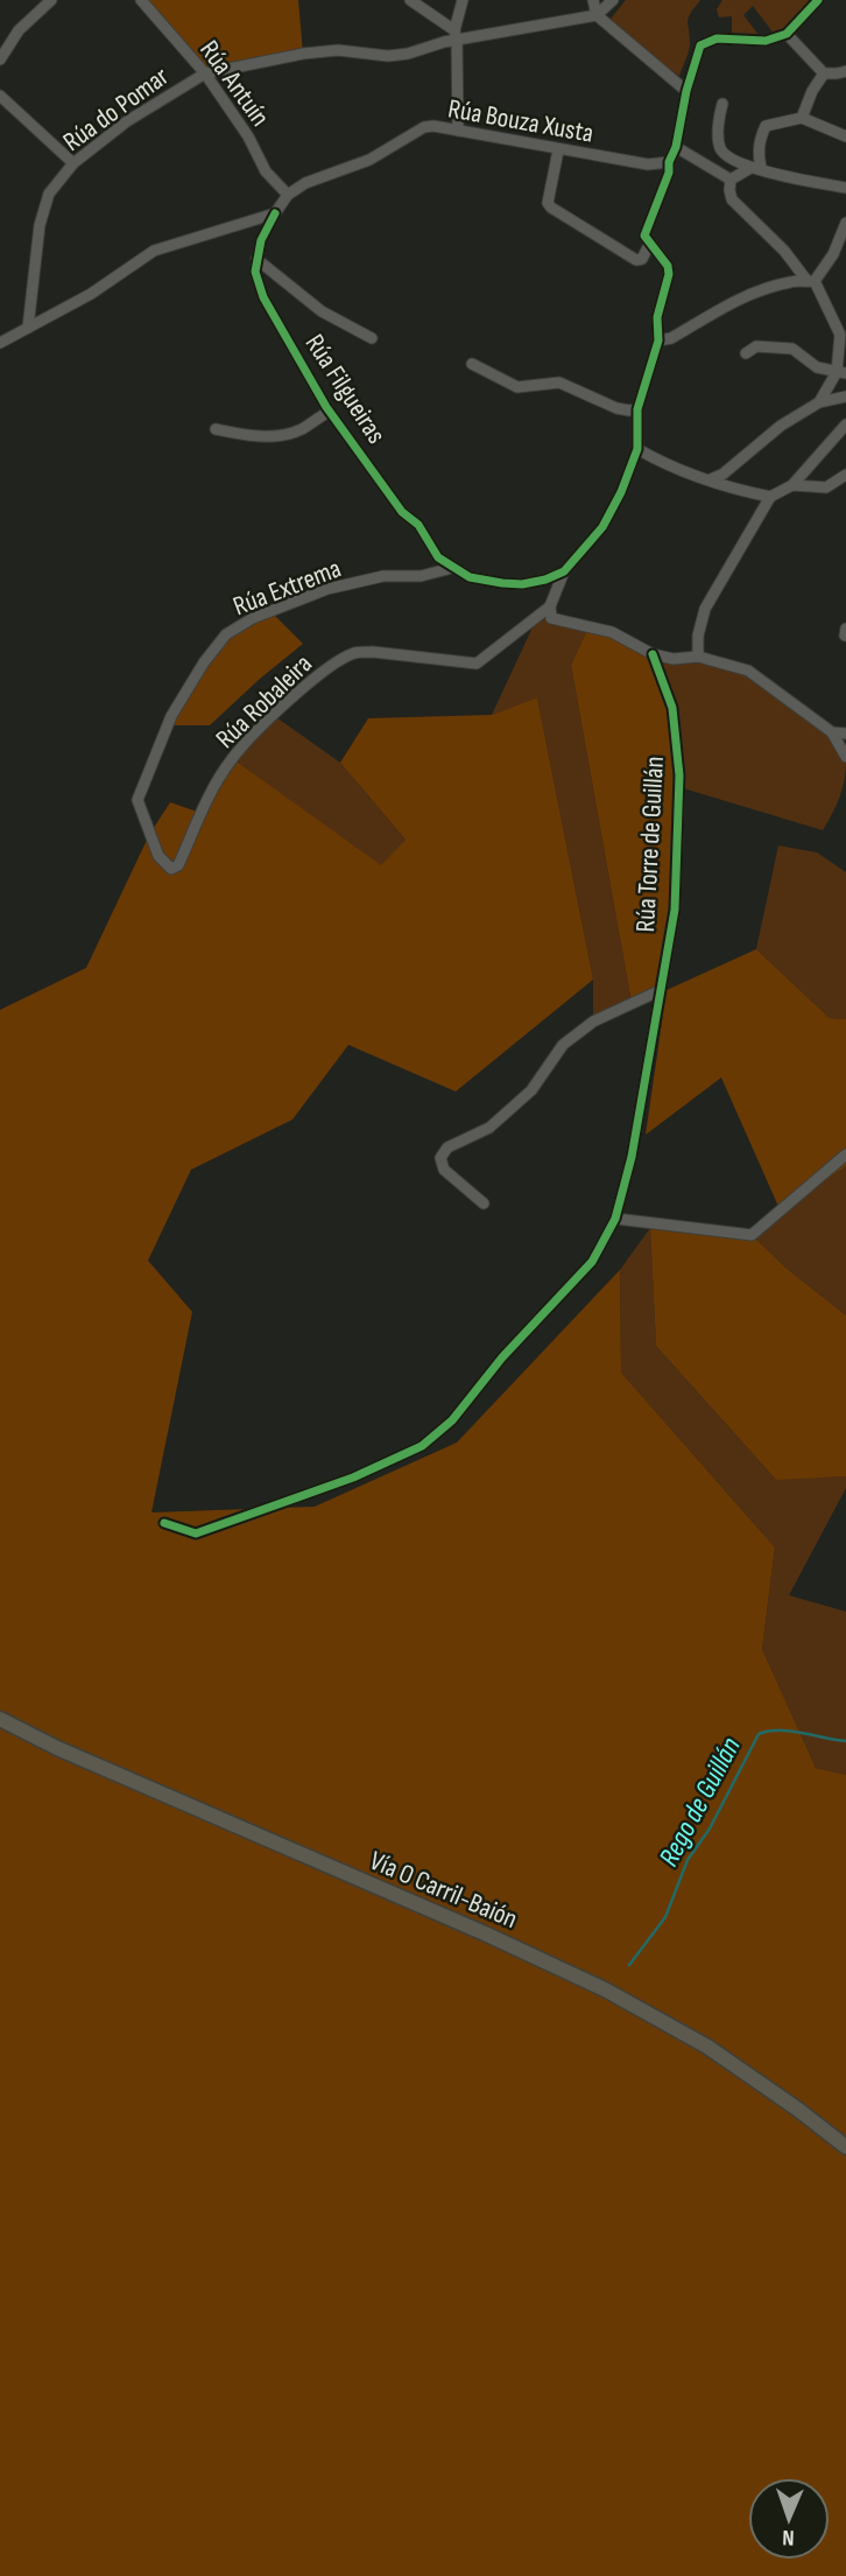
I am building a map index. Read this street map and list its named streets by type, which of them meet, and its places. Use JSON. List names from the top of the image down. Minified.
{"streets":{"highway":["Vía O Carril-Baión"],"street":["Rúa Antuín","Rúa do Pomar","Rúa Bouza Xusta","Rúa Filgueiras","Rúa Extrema","Rúa Robaleira","Rúa Torre de Guillán"]},"crossings":[["Rúa Antuín","Rúa do Pomar"],["Rúa Antuín","Rúa Bouza Xusta"],["Rúa Filgueiras","Rúa Extrema"],["Rúa Extrema","Rúa Robaleira"]],"water":["Rego de Guillán"],"north":"bottom"}
